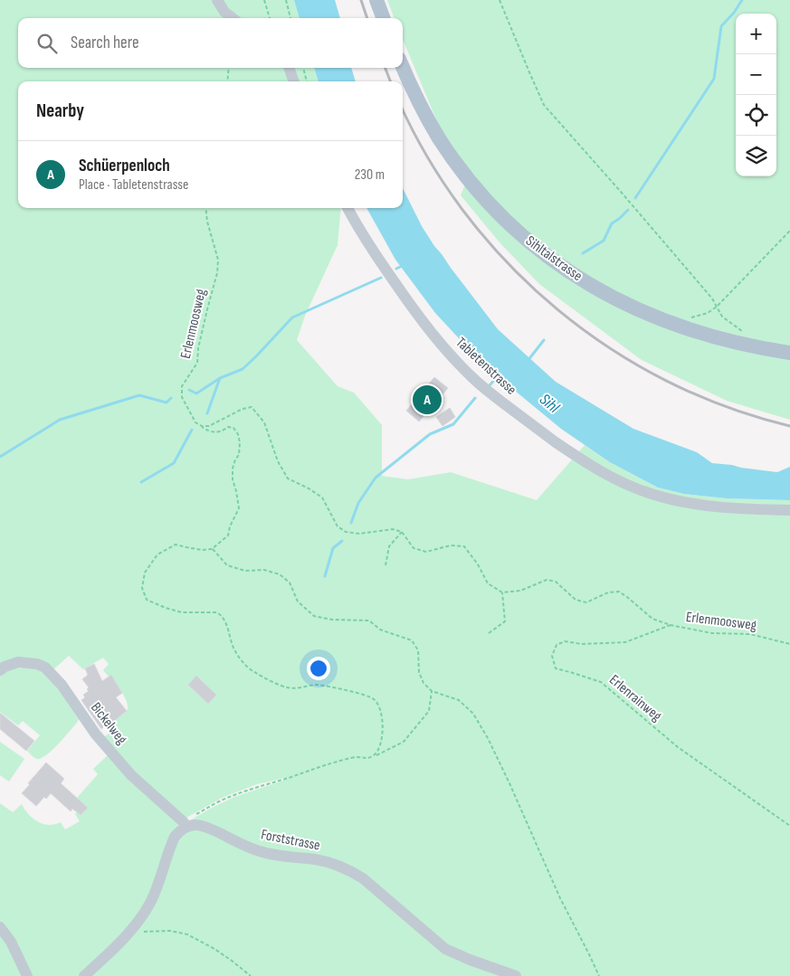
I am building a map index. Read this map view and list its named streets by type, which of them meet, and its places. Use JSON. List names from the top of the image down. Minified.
{"streets":{"main road":["Sihltalstrasse"],"street":["Tabletenstrasse","Bickelweg","Forststrasse"],"path":["Erlenmoosweg","Erlenrainweg"]},"crossings":[["Erlenmoosweg","Erlenrainweg"],["Bickelweg","Forststrasse"]],"water":["Sihl"],"page":{"map_buttons":["+","−"],"search":"Search here","heading":"Nearby","list":[{"mark":"A","name":"Schüerpenloch","note":"Place · Tabletenstrasse","value":"230 m"}],"pins":"A"}}
